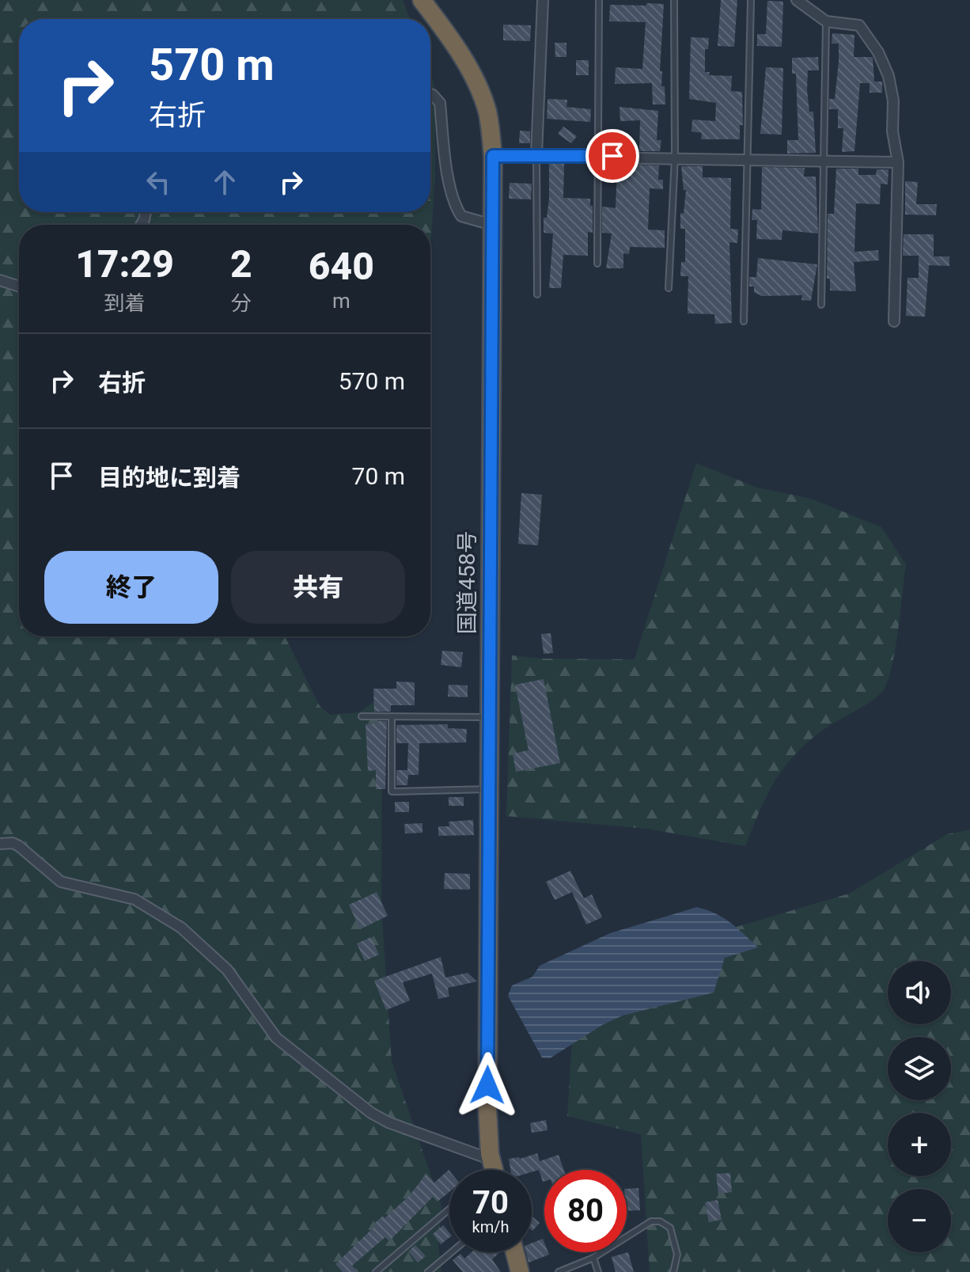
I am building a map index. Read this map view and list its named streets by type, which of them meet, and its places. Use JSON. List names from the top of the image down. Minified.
{"streets":{"highway":["国道458号"]},"page":{"turn":["570 m","右折"],"eta":["17:29","到着","2","分","640","m"],"list":[{"name":"右折","value":"570 m"},{"name":"目的地に到着","value":"70 m"}],"buttons":["終了","共有"],"map_buttons":["+","−"],"speed":"70 km/h","limit":"80"}}
